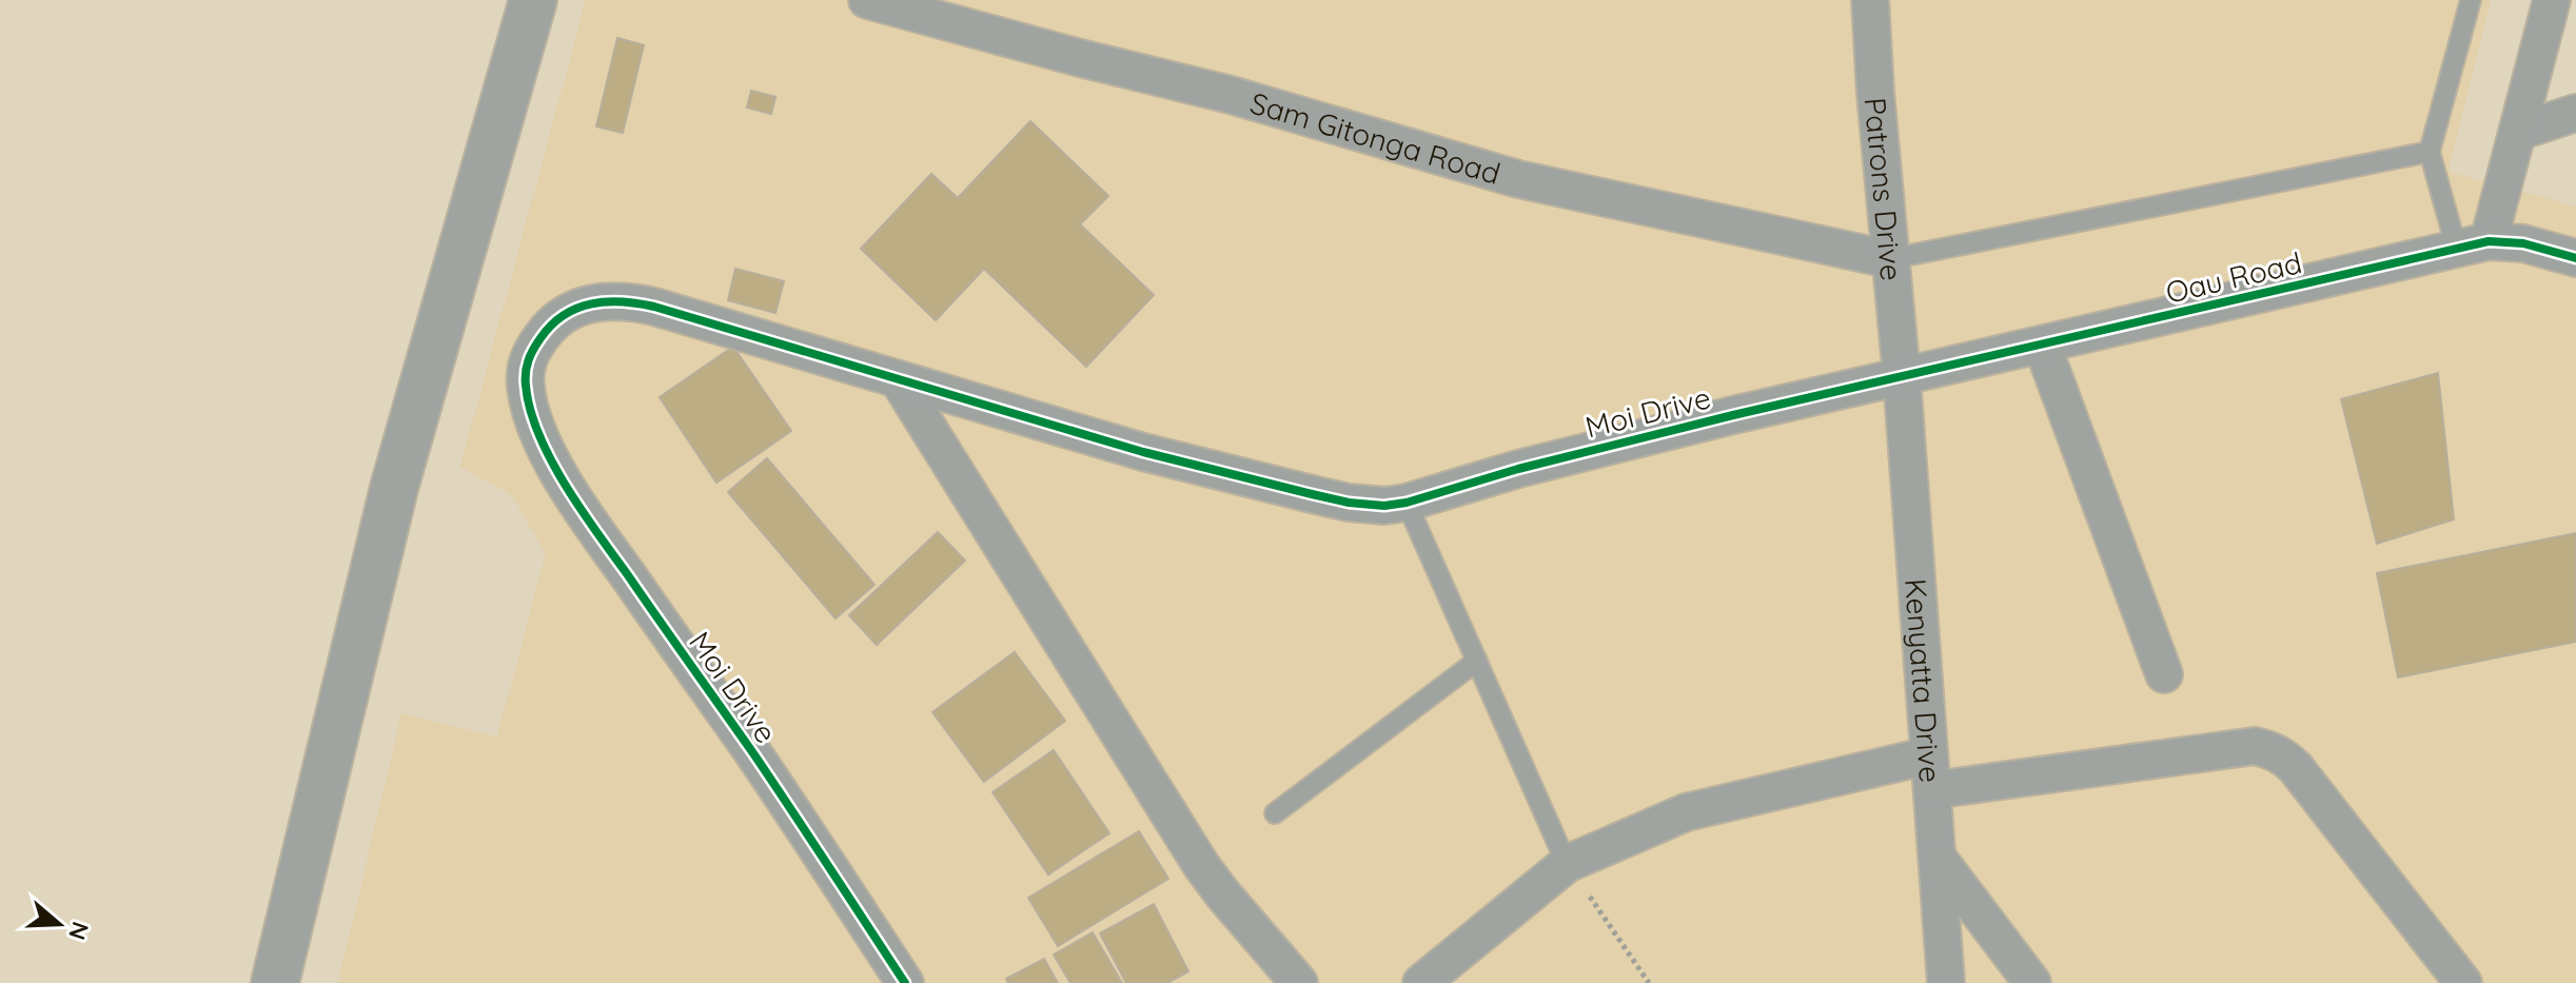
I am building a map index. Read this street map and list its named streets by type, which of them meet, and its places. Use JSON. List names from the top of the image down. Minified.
{"streets":{"street":["Sam Gitonga Road","Patrons Drive","Oau Road","Moi Drive","Kenyatta Drive"]},"crossings":[["Sam Gitonga Road","Patrons Drive"],["Patrons Drive","Oau Road"],["Patrons Drive","Moi Drive"],["Patrons Drive","Kenyatta Drive"],["Oau Road","Moi Drive"],["Oau Road","Kenyatta Drive"],["Moi Drive","Kenyatta Drive"]],"north":"right"}
